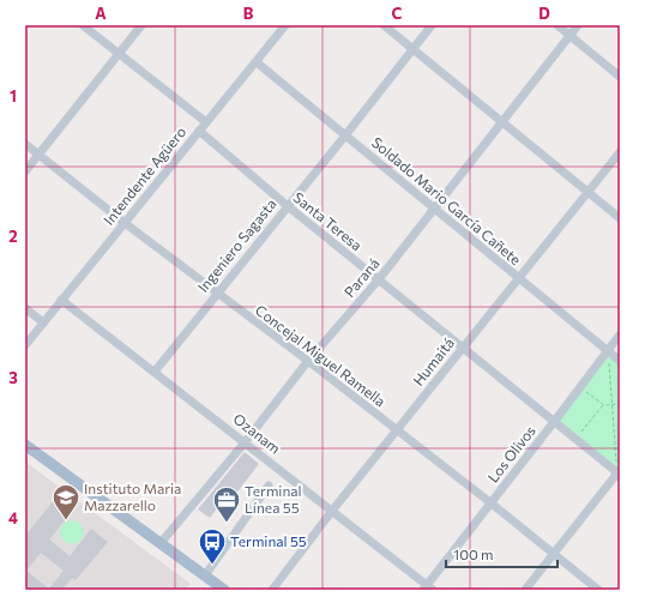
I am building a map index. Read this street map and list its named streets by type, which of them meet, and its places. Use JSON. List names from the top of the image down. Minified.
{"streets":{"street":["Intendente Agüero","Soldado Mario García Cañete","Santa Teresa","Ingeniero Sagasta","Paraná","Concejal Miguel Ramella","Humaitá","Ozanam","Los Olivos"]},"crossings":[["Intendente Agüero","Soldado Mario García Cañete"],["Intendente Agüero","Santa Teresa"],["Intendente Agüero","Concejal Miguel Ramella"],["Intendente Agüero","Ozanam"],["Soldado Mario García Cañete","Ingeniero Sagasta"],["Soldado Mario García Cañete","Paraná"],["Soldado Mario García Cañete","Humaitá"],["Soldado Mario García Cañete","Los Olivos"],["Santa Teresa","Ingeniero Sagasta"],["Santa Teresa","Paraná"],["Santa Teresa","Humaitá"],["Santa Teresa","Los Olivos"],["Ingeniero Sagasta","Concejal Miguel Ramella"],["Ingeniero Sagasta","Ozanam"],["Paraná","Concejal Miguel Ramella"],["Paraná","Ozanam"],["Concejal Miguel Ramella","Humaitá"],["Concejal Miguel Ramella","Los Olivos"],["Humaitá","Ozanam"],["Ozanam","Los Olivos"]],"places":{"school or university":["Instituto Maria Mazzarello"],"office":["Terminal Línea 55"],"bus stop":["Terminal 55"]},"scale_bar":"100 m","grid":{"columns":["A","B","C","D"],"rows":["1","2","3","4"]}}
